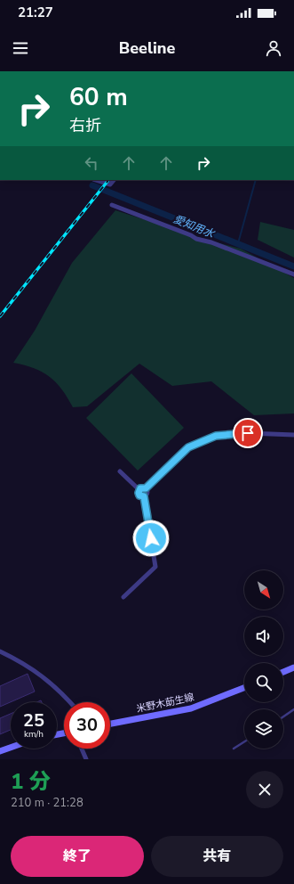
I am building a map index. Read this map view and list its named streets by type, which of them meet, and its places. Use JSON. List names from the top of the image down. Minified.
{"streets":{"main road":["米野木莇生線"]},"water":["愛知用水"],"north":"bottom right","page":{"status":"21:27","header":"Beeline","turn":["60 m","右折"],"speed":"25 km/h","limit":"30","heading":["1 分","210 m · 21:28"],"buttons":["終了","共有"]}}
